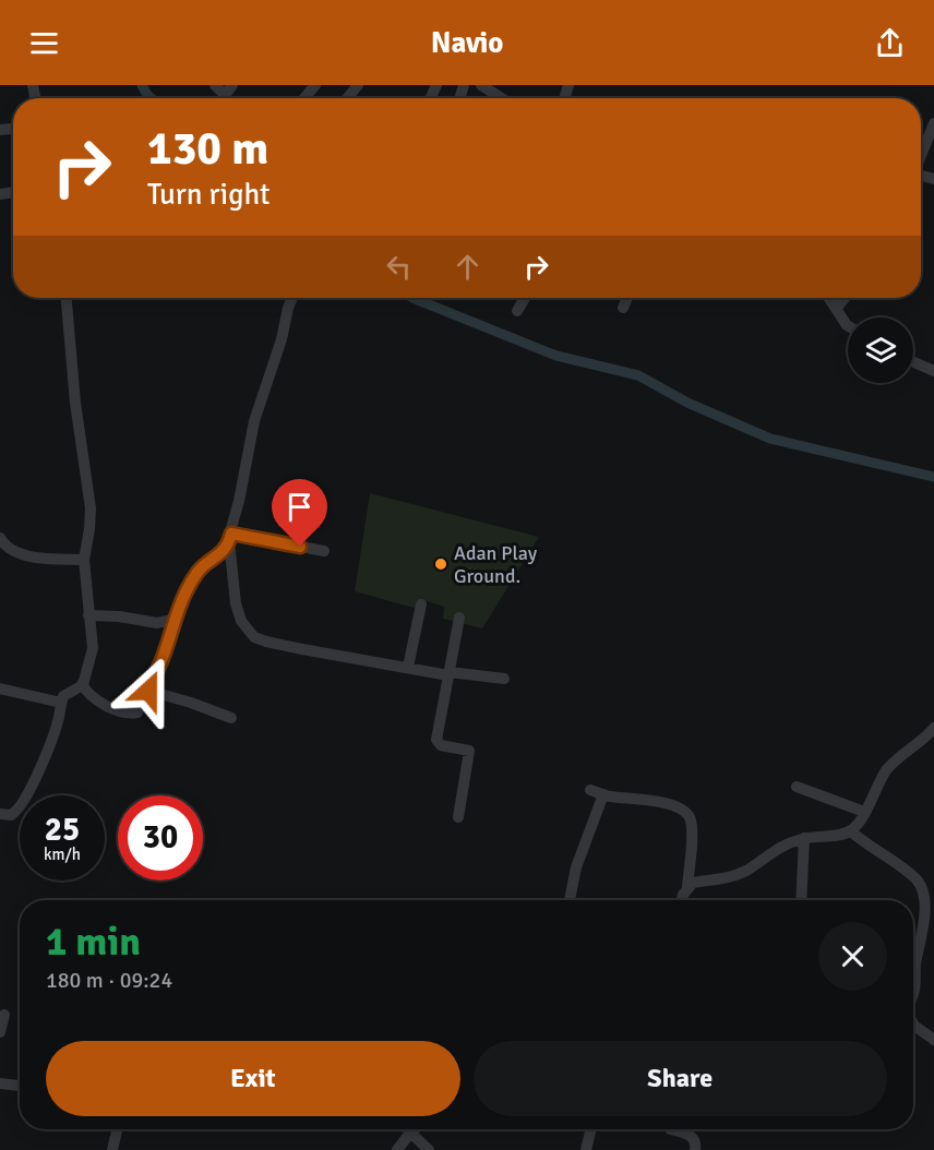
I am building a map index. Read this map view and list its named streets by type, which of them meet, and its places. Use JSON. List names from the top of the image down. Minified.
{"places":["Adan Play Ground."],"page":{"header":"Navio","turn":["130 m","Turn right"],"speed":"25 km/h","limit":"30","heading":["1 min","180 m · 09:24"],"buttons":["Exit","Share"]}}
